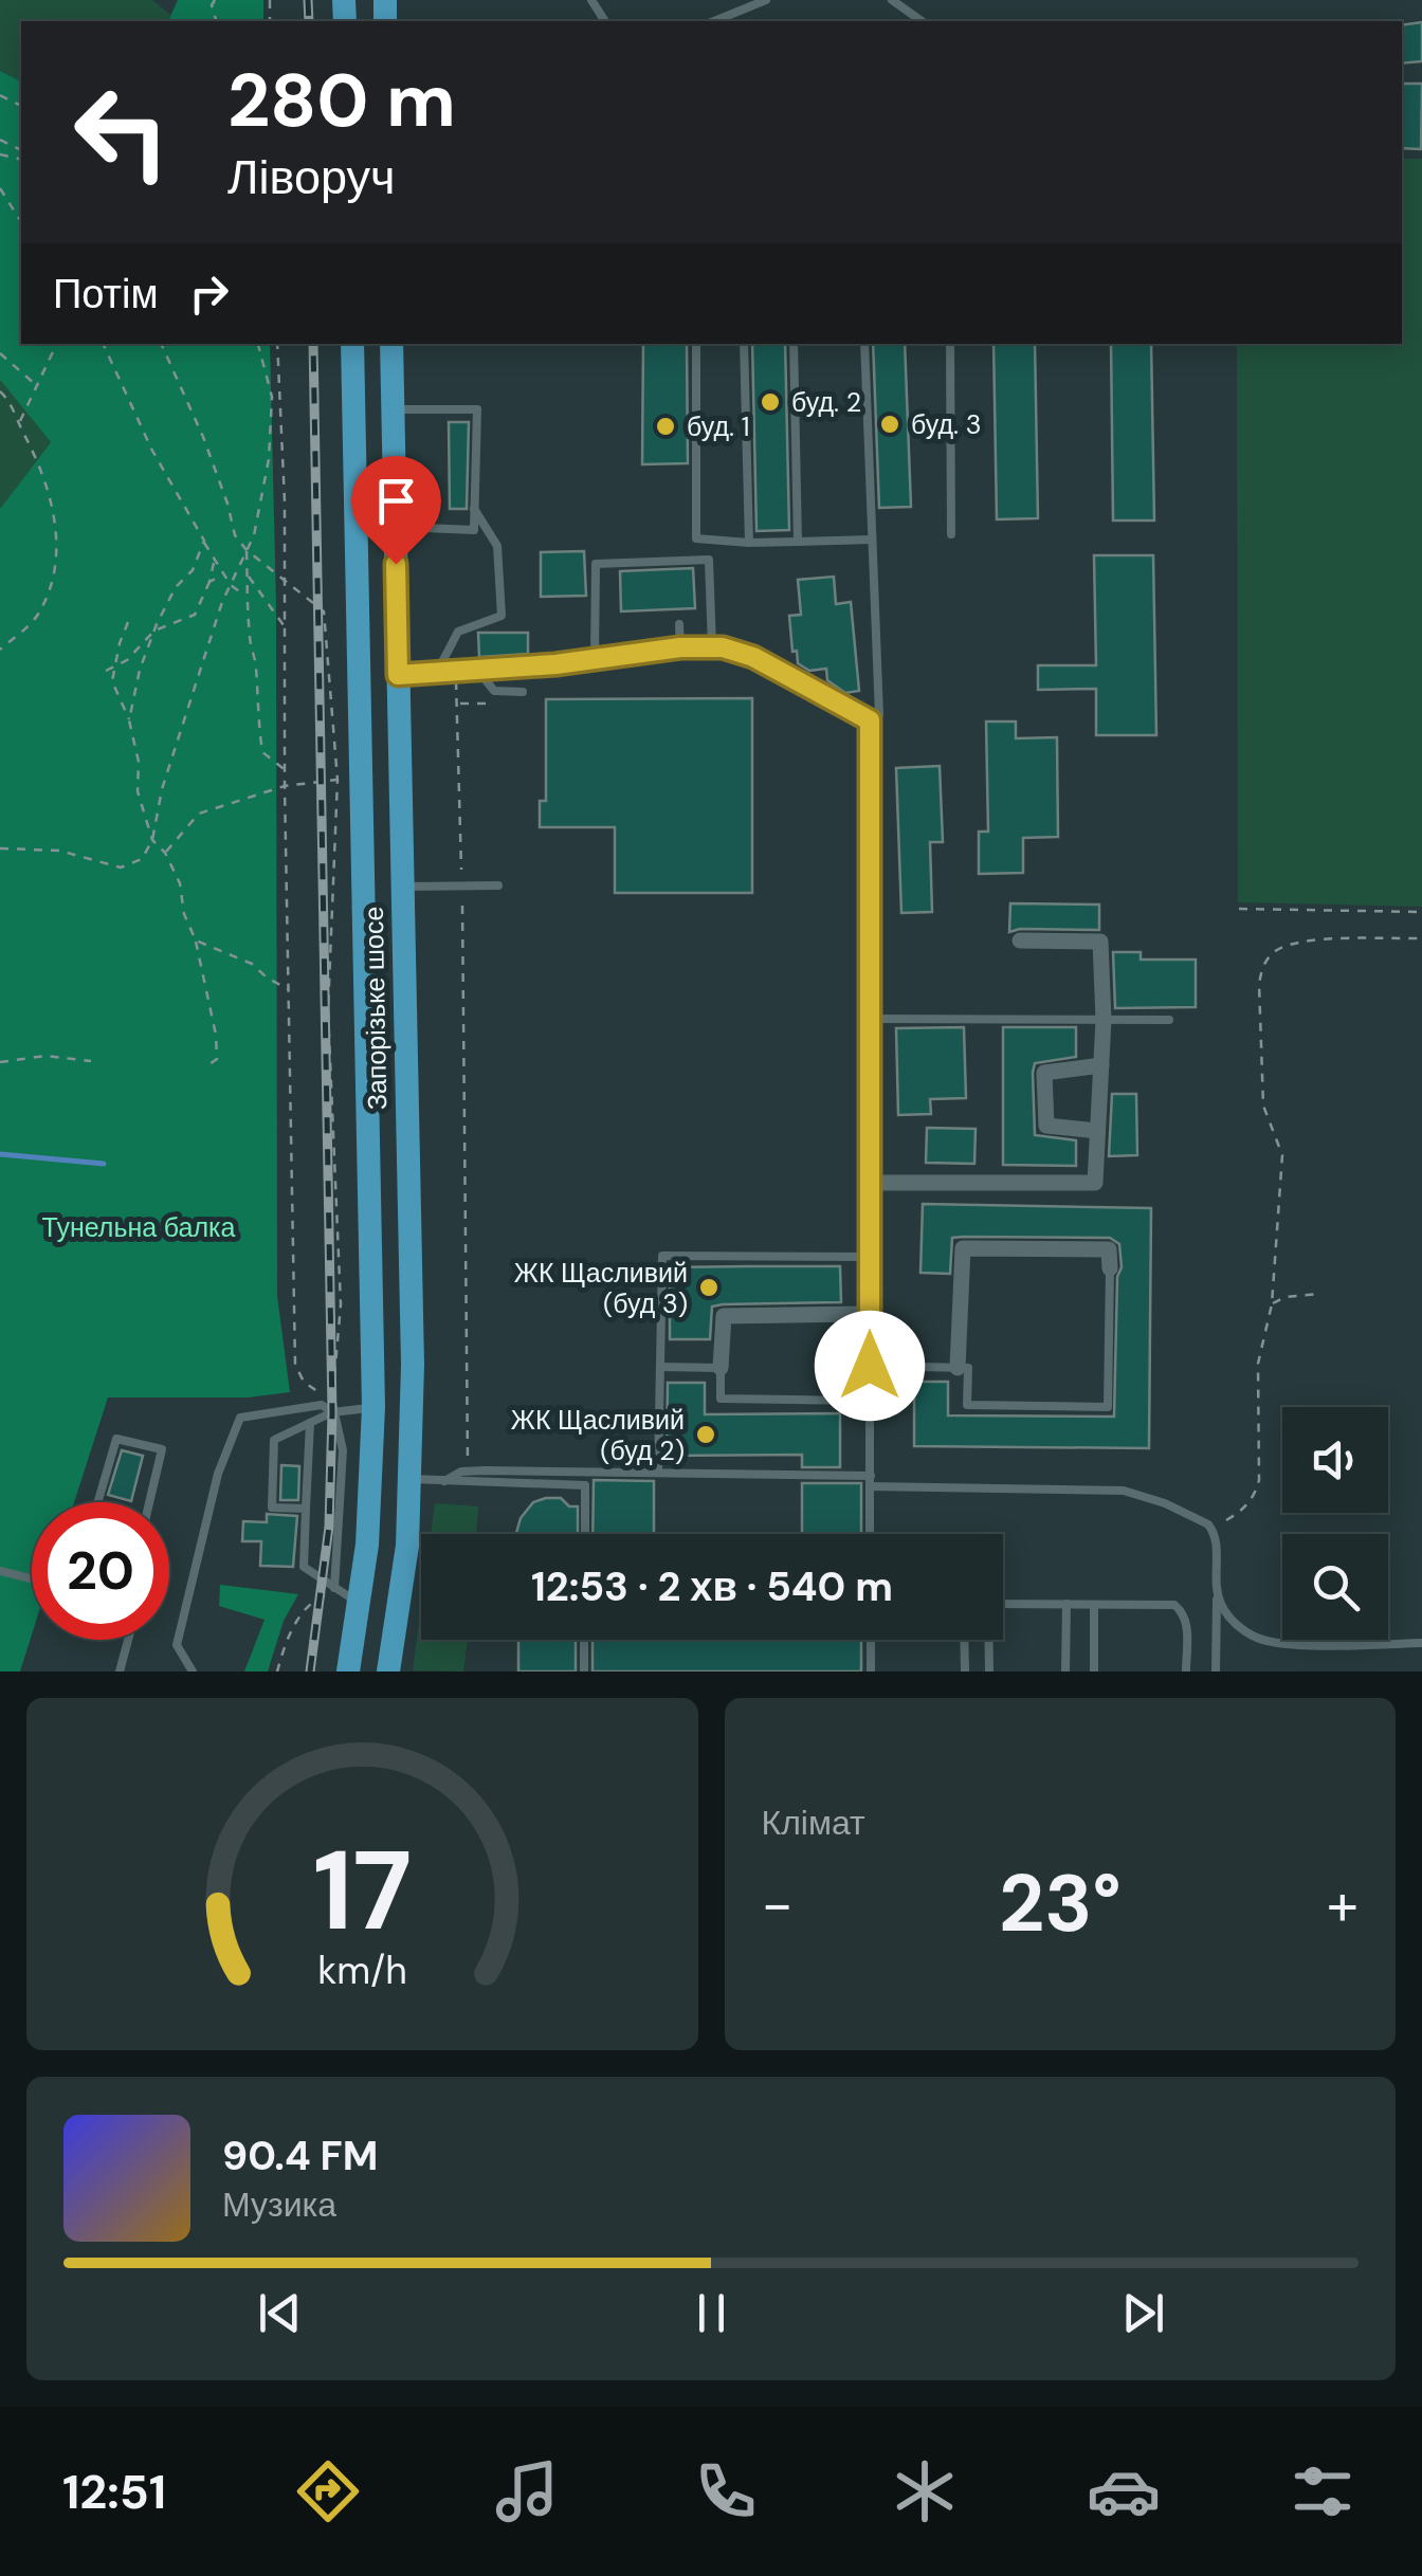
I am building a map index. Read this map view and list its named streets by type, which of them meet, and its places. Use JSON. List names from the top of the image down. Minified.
{"streets":{"main road":["Запорізьке шосе"]},"parks":["Тунельна балка"],"places":["буд. 2","буд. 3","буд. 1","ЖК Щасливий (буд 3)","ЖК Щасливий (буд 2)"],"page":{"turn":["280 m","Ліворуч"],"then":"Потім","limit":"20","trip":"12:53 · 2 хв · 540 m","tile":"Клімат","heat":["−","23°","+"],"song":["90.4 FM","Музика"],"tabs":"12:51","gauge":["17","km/h"]}}
